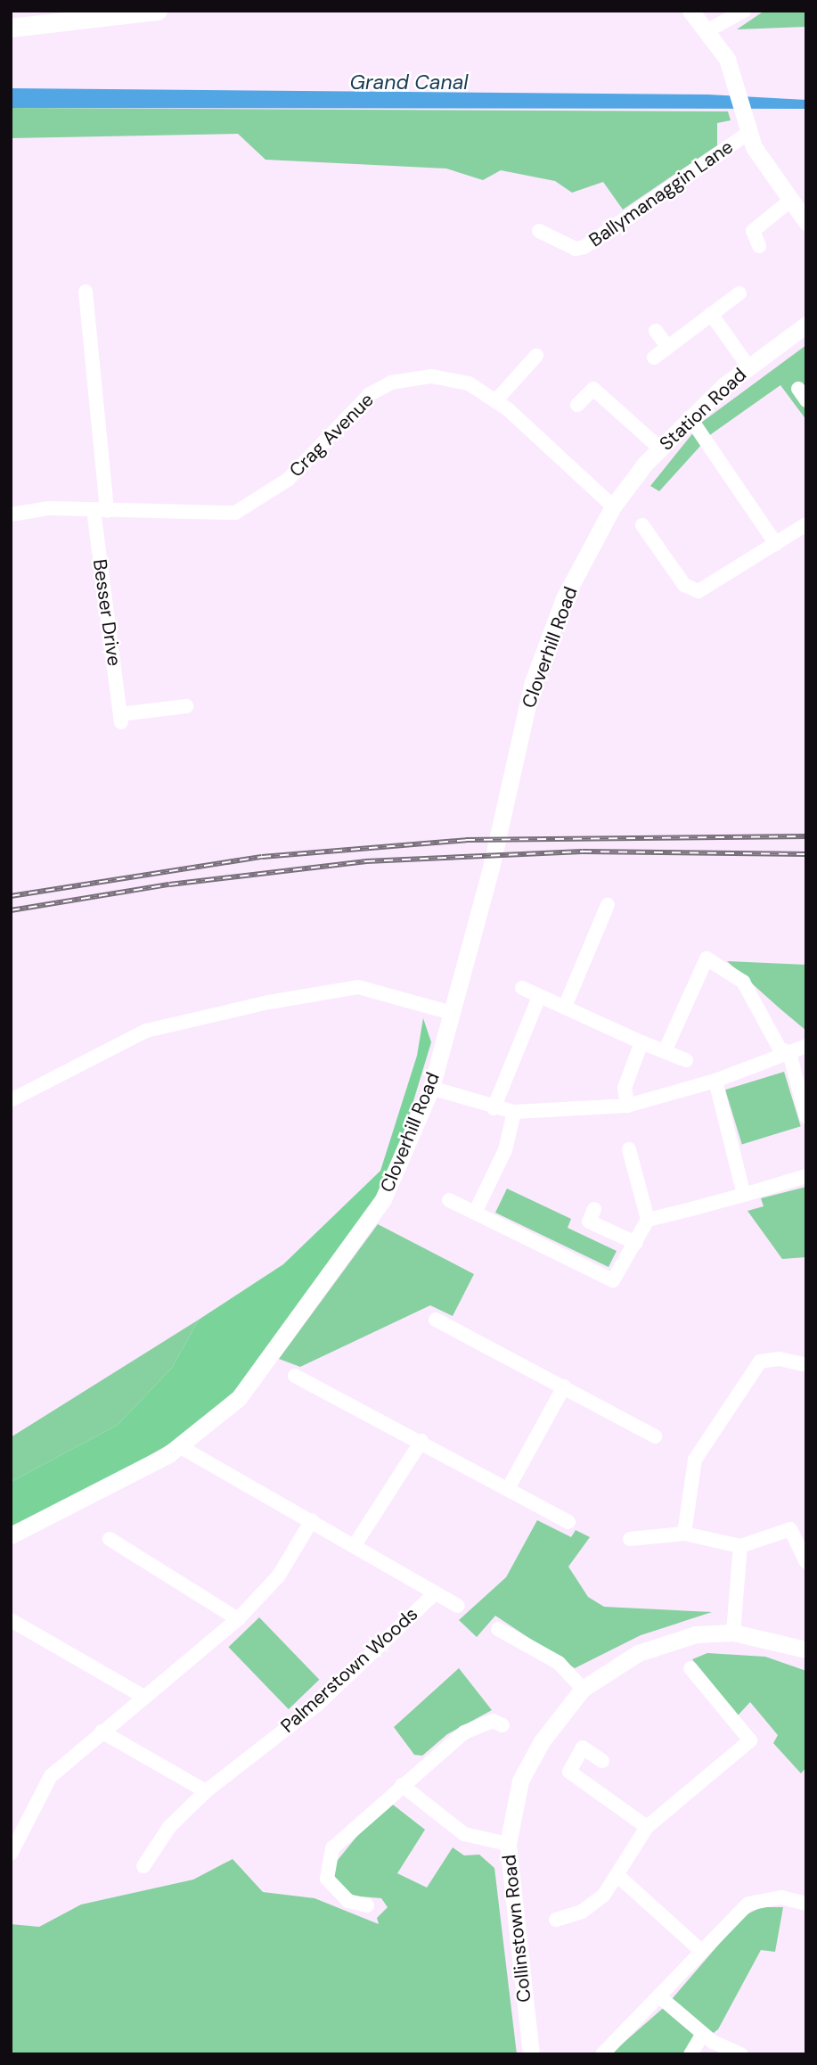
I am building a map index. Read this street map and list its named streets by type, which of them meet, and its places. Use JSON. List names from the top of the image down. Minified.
{"streets":{"street":["Ballymanaggin Lane","Station Road","Crag Avenue","Besser Drive","Cloverhill Road","Palmerstown Woods","Collinstown Road"]},"crossings":[["Station Road","Crag Avenue"],["Station Road","Cloverhill Road"],["Crag Avenue","Besser Drive"],["Crag Avenue","Cloverhill Road"],["Cloverhill Road","Palmerstown Woods"]],"water":["Grand Canal"]}
